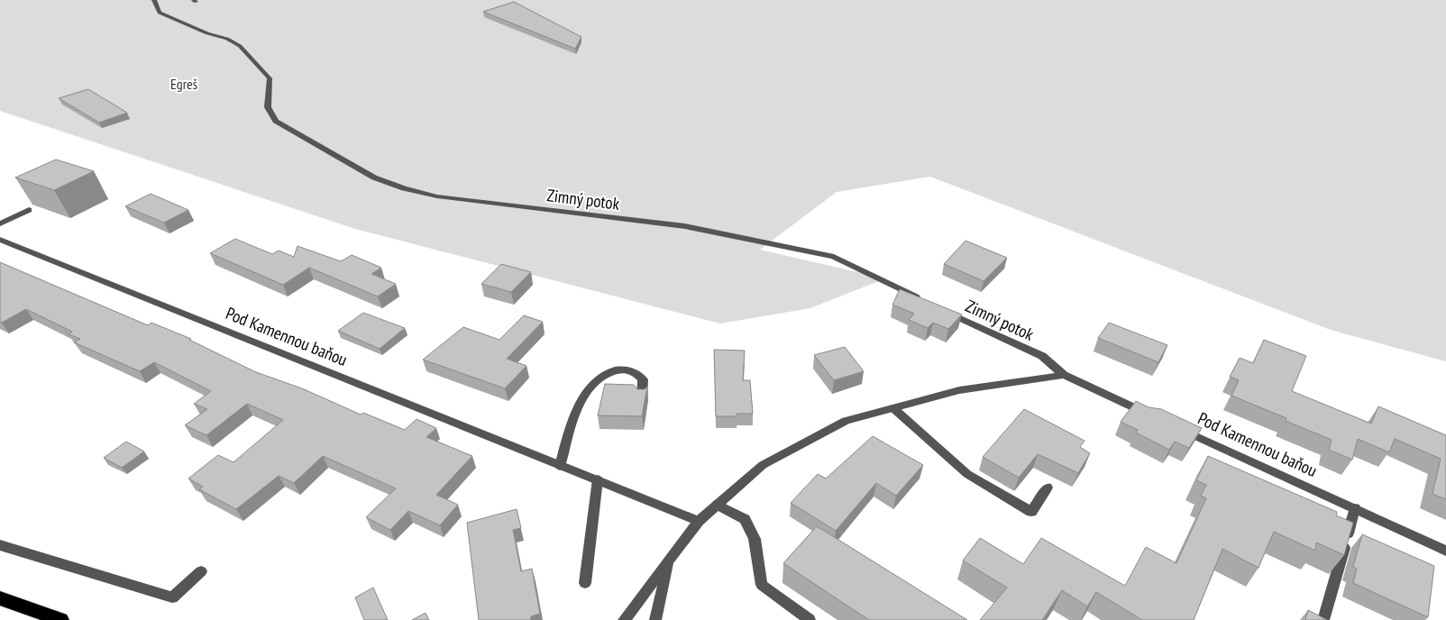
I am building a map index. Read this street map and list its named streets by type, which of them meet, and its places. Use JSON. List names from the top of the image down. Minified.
{"streets":{"street":["Zimný potok","Pod Kamennou baňou"]},"parks":["Egreš"]}
